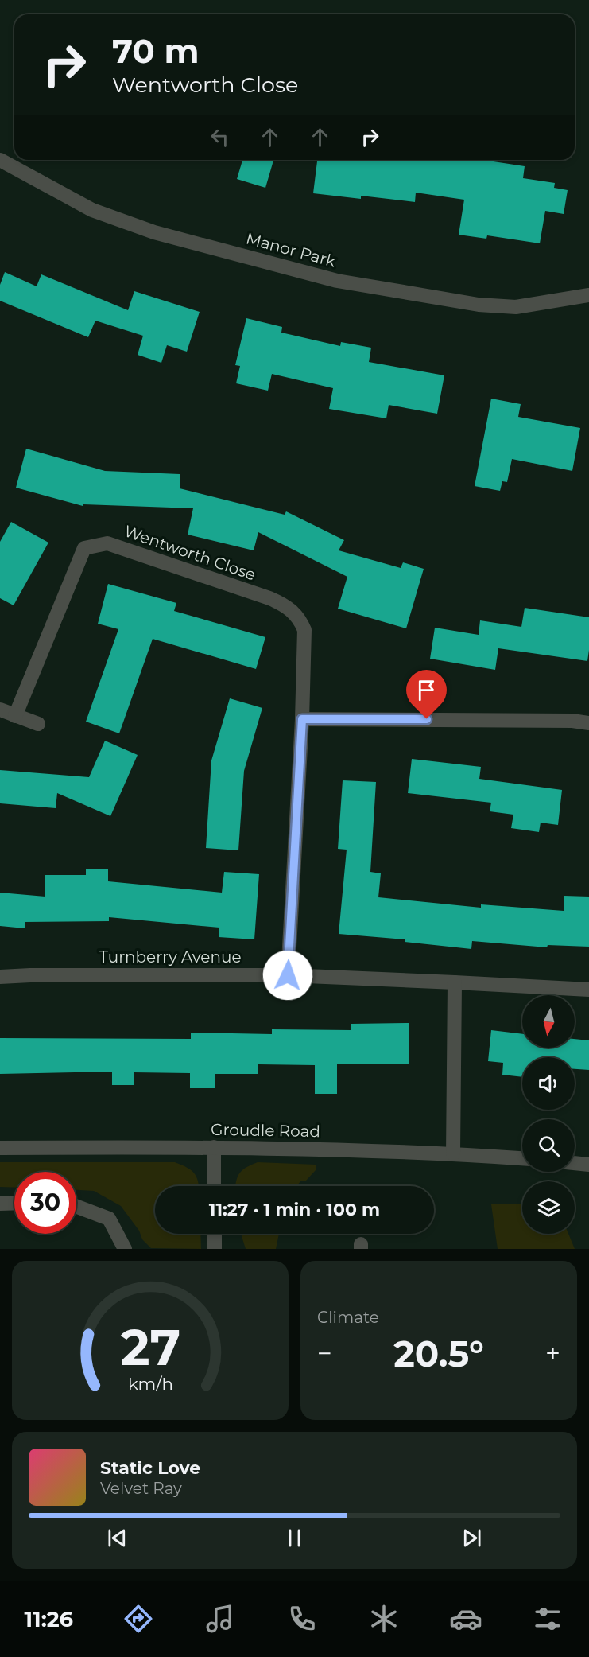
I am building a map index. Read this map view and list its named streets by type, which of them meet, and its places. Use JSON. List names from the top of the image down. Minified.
{"streets":{"street":["Manor Park","Wentworth Close","Turnberry Avenue","Groudle Road"]},"crossings":[["Wentworth Close","Turnberry Avenue"]],"north":"bottom","page":{"turn":["70 m","Wentworth Close"],"limit":"30","trip":"11:27 · 1 min · 100 m","tile":"Climate","heat":["−","20.5°","+"],"song":["Static Love","Velvet Ray"],"tabs":"11:26","gauge":["27","km/h"]}}
